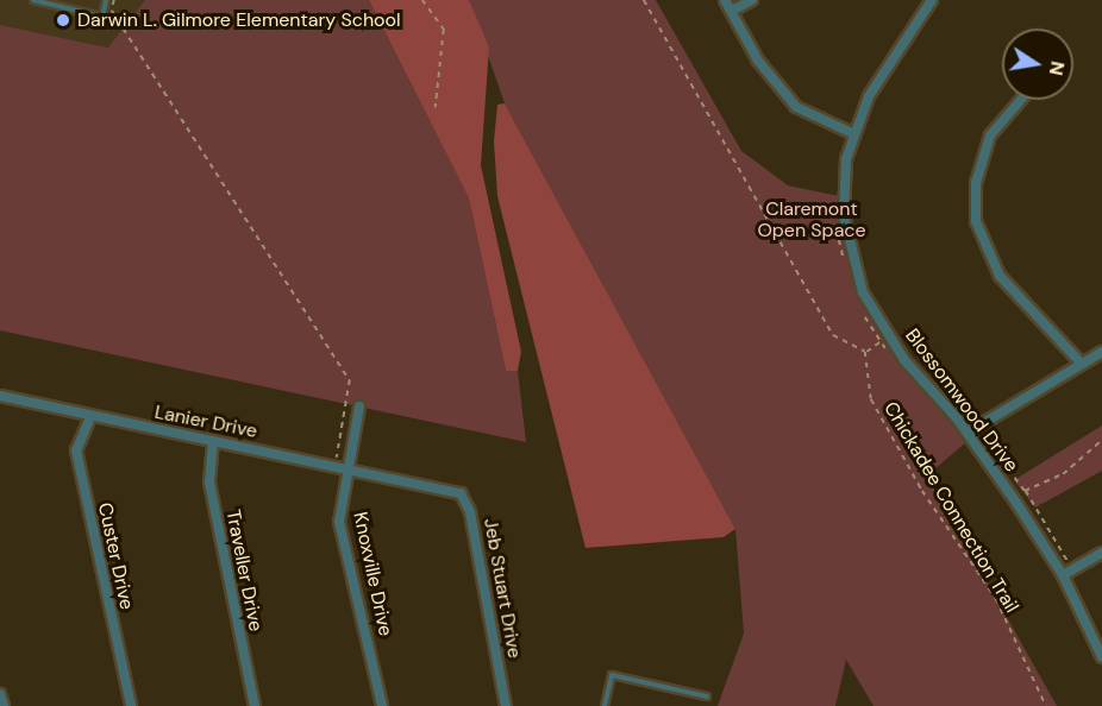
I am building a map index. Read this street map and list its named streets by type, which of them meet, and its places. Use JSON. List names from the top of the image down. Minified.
{"streets":{"street":["Blossomwood Drive","Lanier Drive","Custer Drive","Traveller Drive","Knoxville Drive","Jeb Stuart Drive"],"path":["Chickadee Connection Trail"]},"crossings":[["Lanier Drive","Custer Drive"],["Lanier Drive","Traveller Drive"],["Lanier Drive","Knoxville Drive"],["Lanier Drive","Jeb Stuart Drive"]],"parks":["Claremont Open Space"],"places":["Darwin L. Gilmore Elementary School"],"north":"right"}
